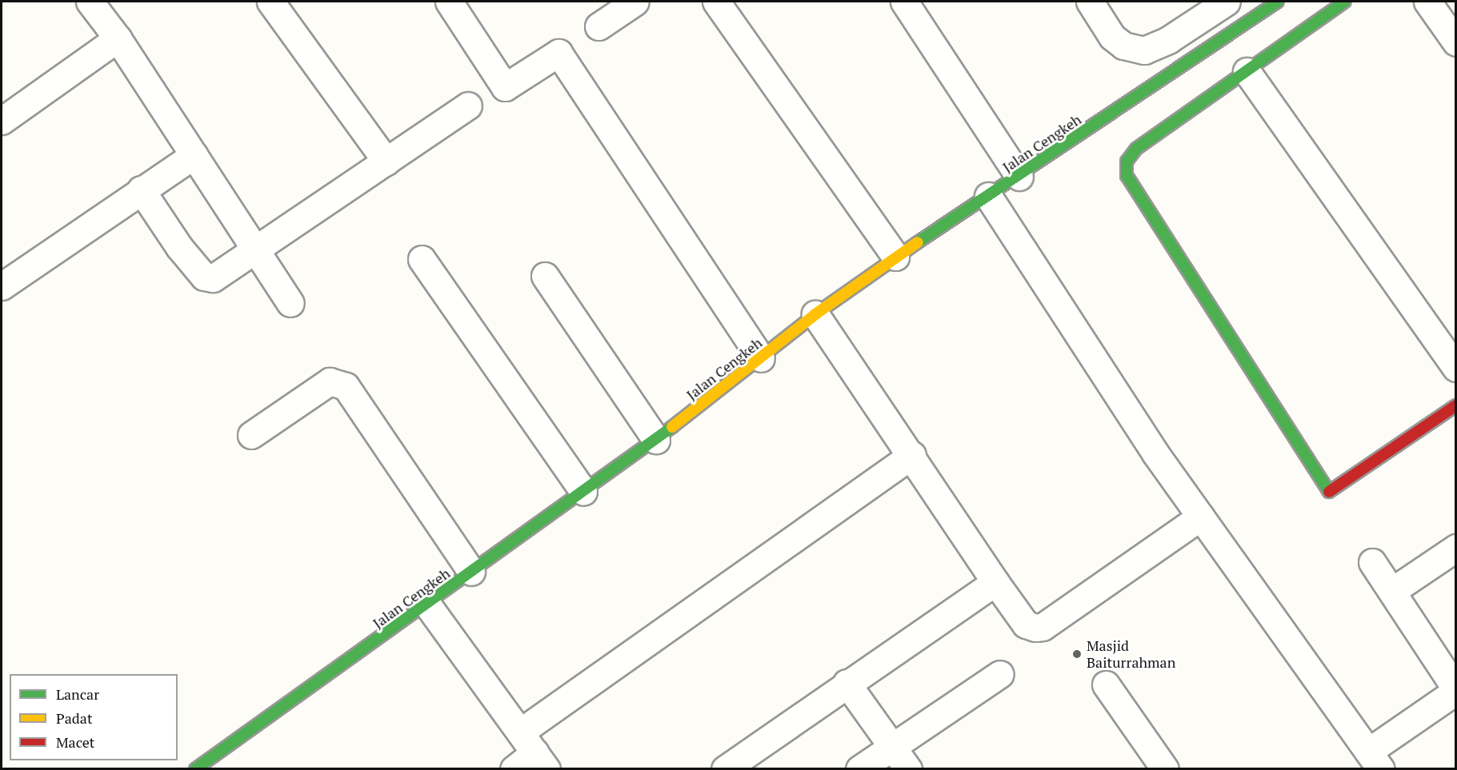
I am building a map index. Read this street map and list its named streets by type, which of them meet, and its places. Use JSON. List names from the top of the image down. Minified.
{"streets":{"street":["Jalan Cengkeh"]},"places":["Masjid Baiturrahman"],"legend":["Lancar","Padat","Macet"]}
